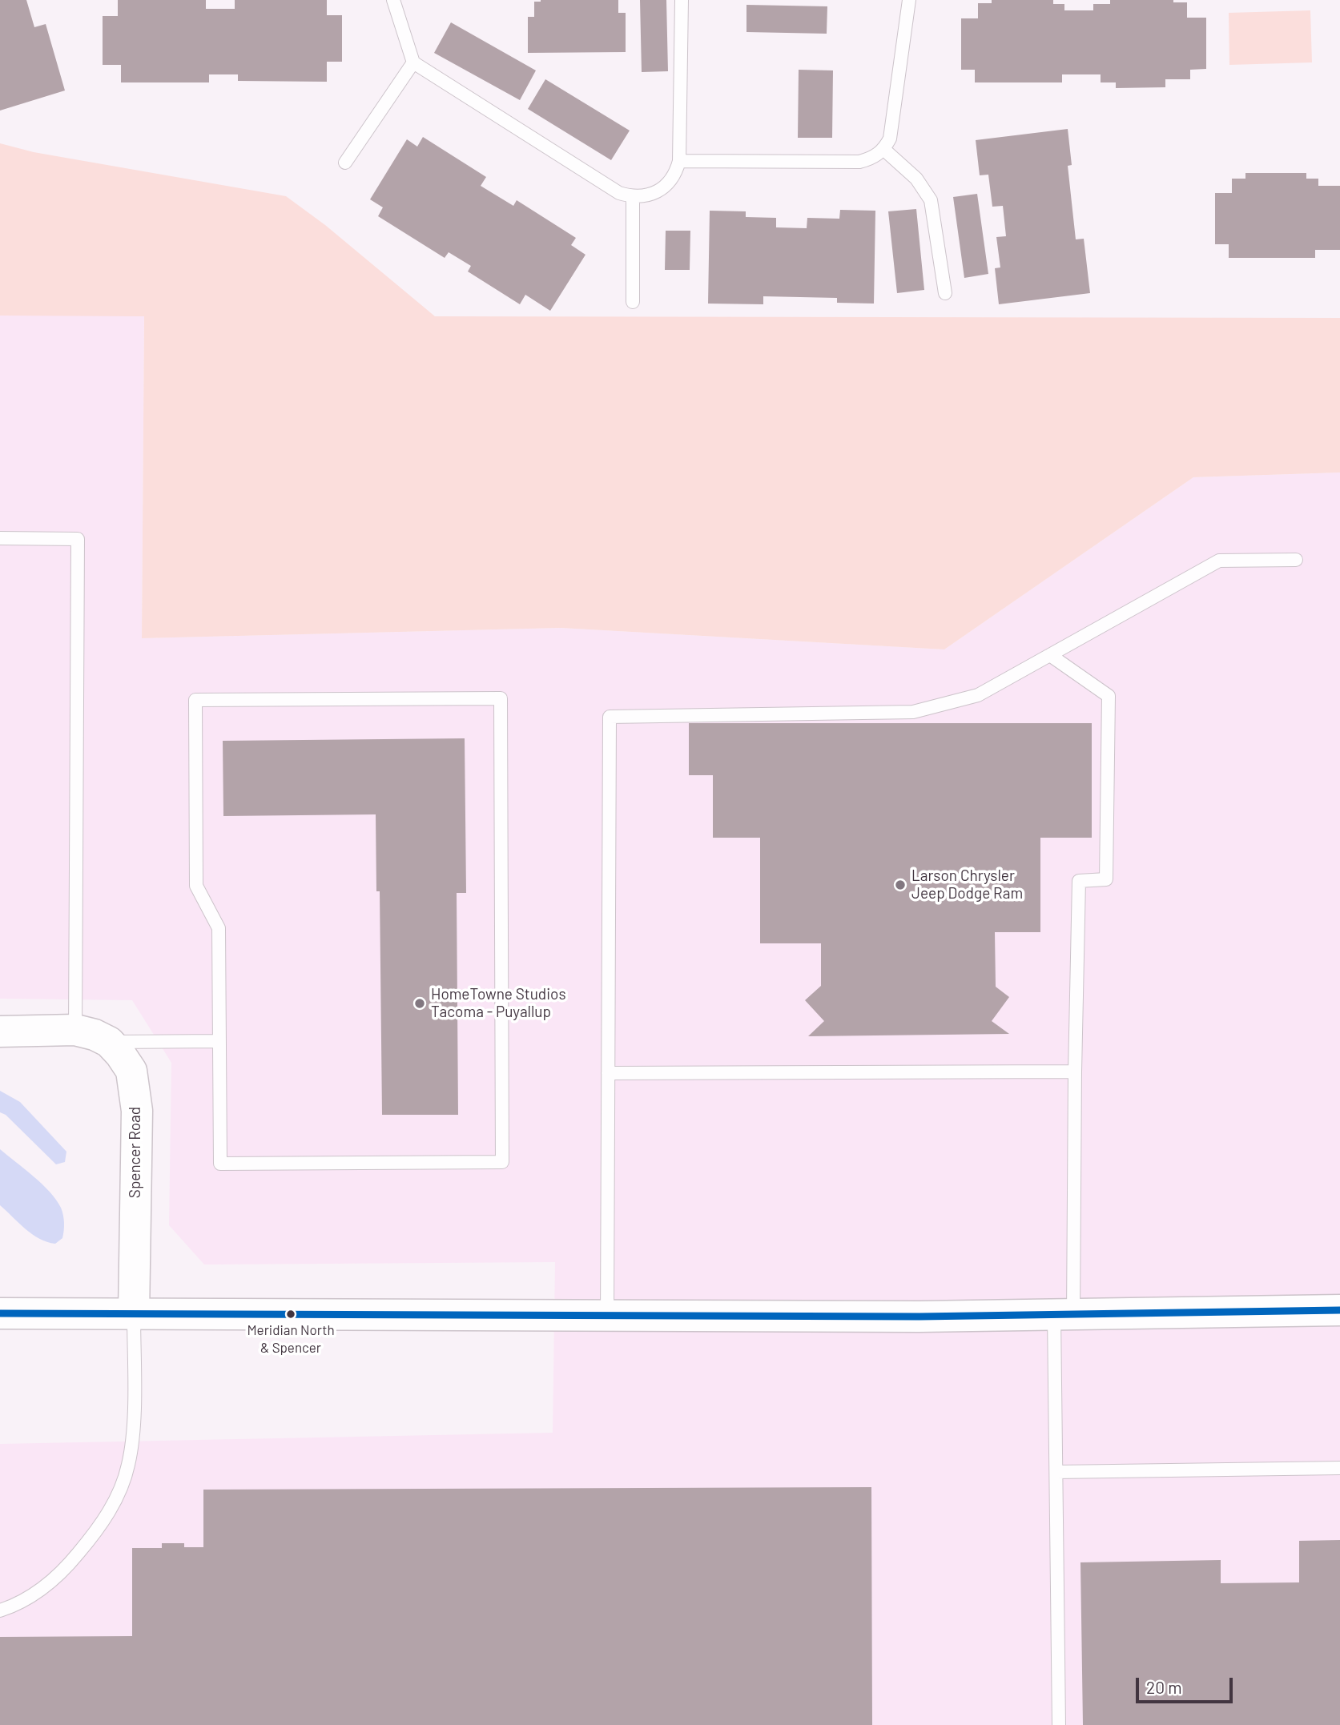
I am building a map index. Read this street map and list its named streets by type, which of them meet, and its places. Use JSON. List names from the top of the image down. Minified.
{"streets":{"main road":["Spencer Road"]},"places":["Larson Chrysler Jeep Dodge Ram","HomeTowne Studios Tacoma - Puyallup","Meridian North & Spencer"],"scale_bar":"20 m"}
